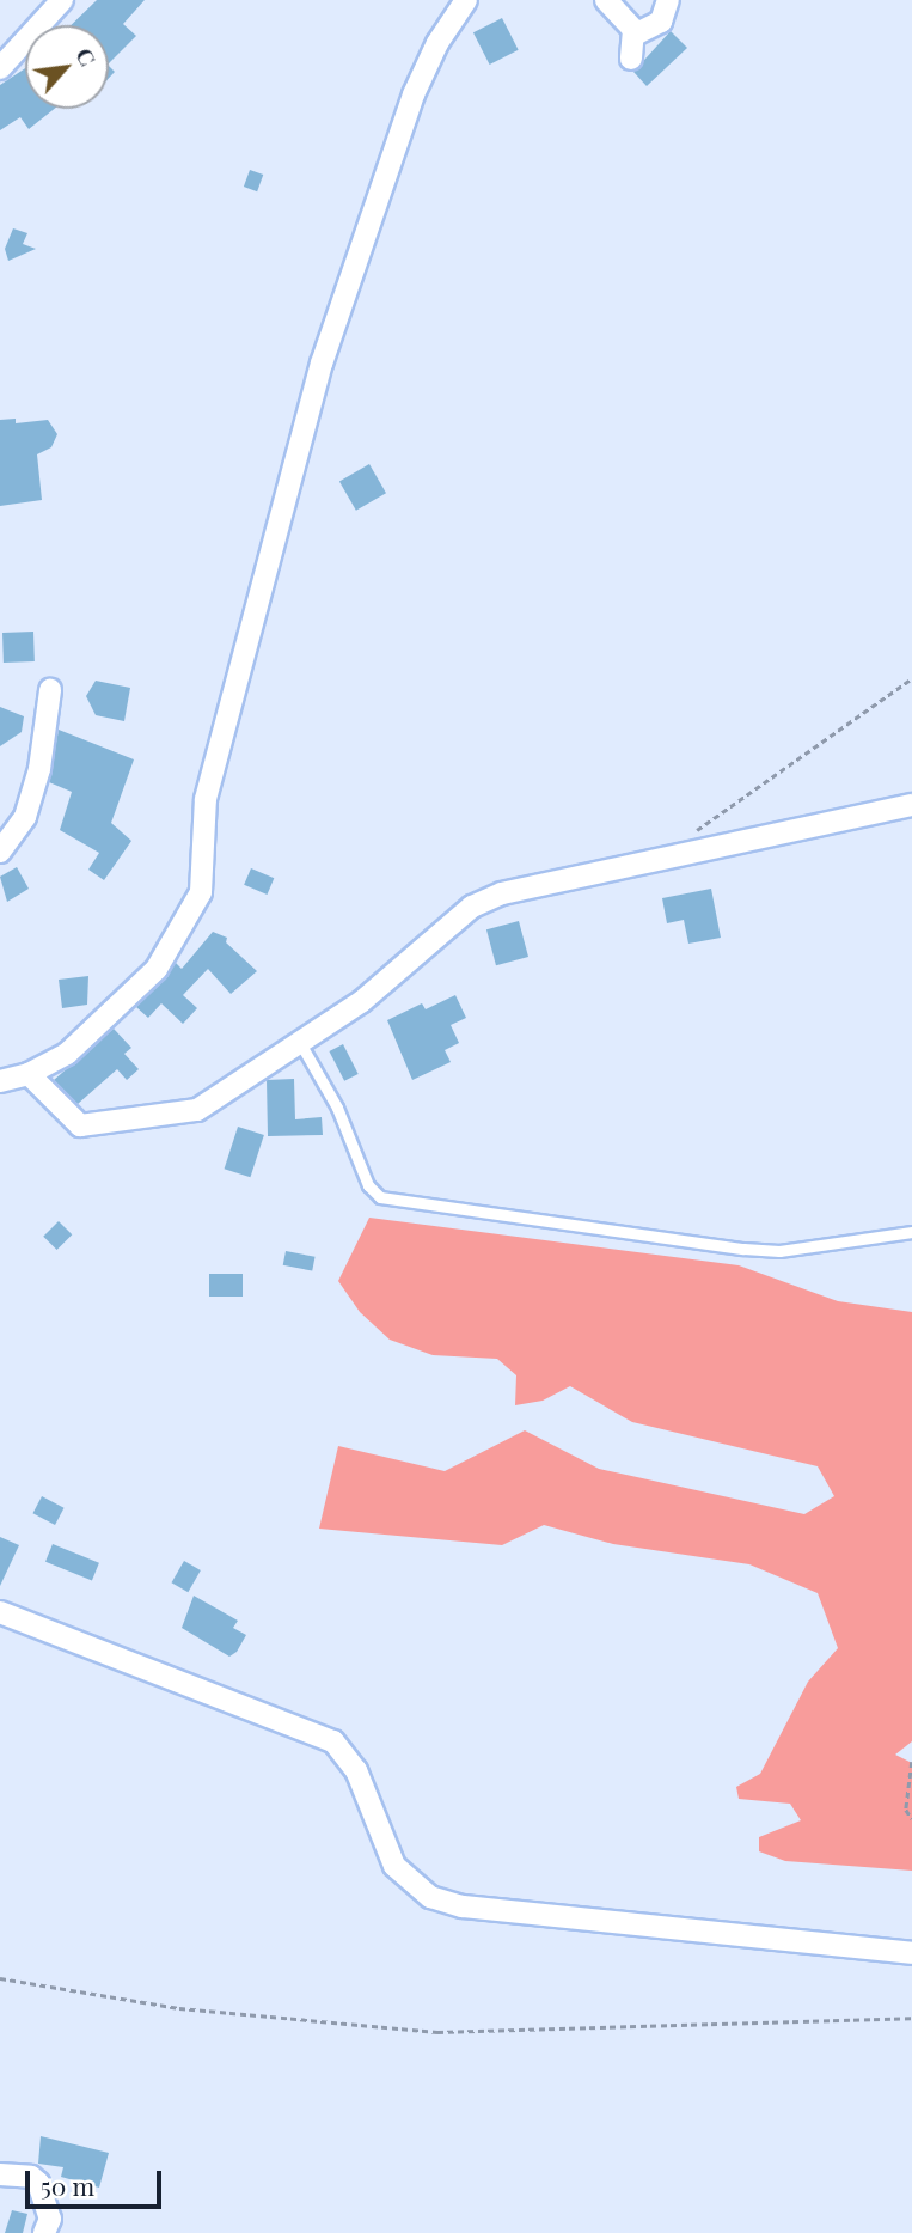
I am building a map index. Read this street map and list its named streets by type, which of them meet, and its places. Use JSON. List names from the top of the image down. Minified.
{"scale_bar":"50 m","north":"top right"}
